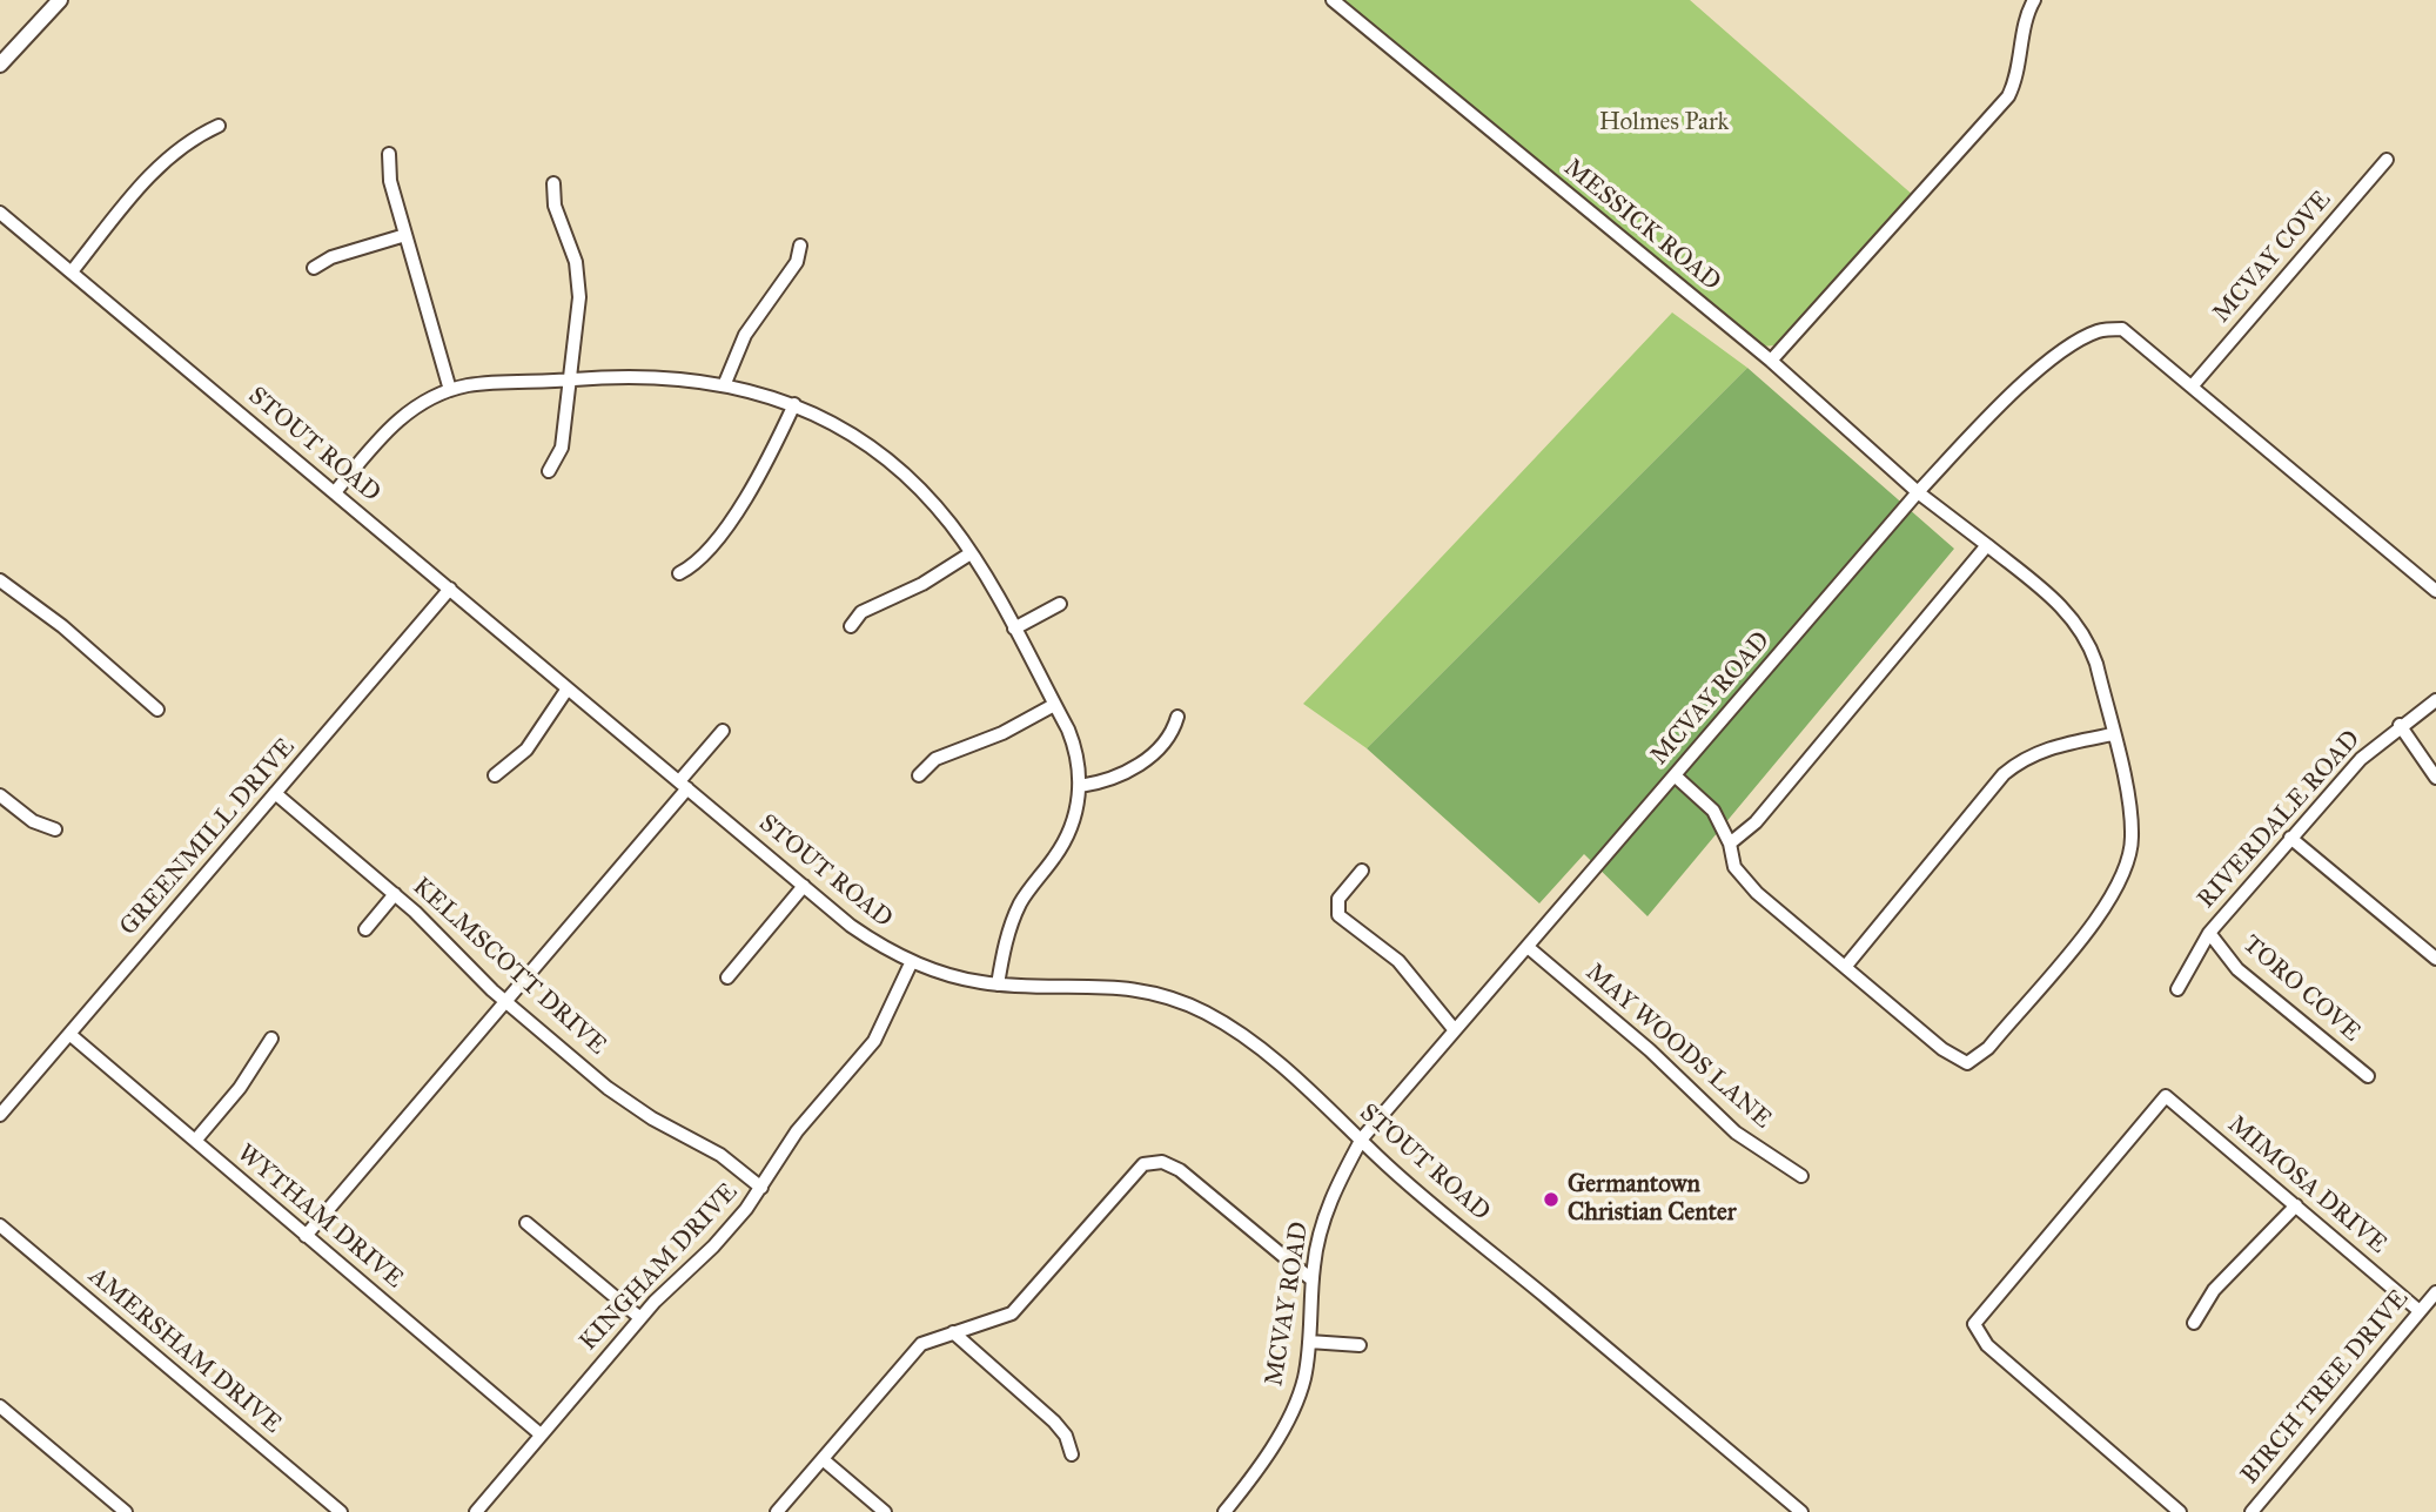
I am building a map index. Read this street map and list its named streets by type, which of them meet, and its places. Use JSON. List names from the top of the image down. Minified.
{"streets":{"street":["MESSICK ROAD","MCVAY COVE","STOUT ROAD","MCVAY ROAD","RIVERDALE ROAD","GREENMILL DRIVE","KELMSCOTT DRIVE","TORO COVE","MAY WOODS LANE","MIMOSA DRIVE","WYTHAM DRIVE","KINGHAM DRIVE","AMERSHAM DRIVE","BIRCH TREE DRIVE"]},"crossings":[["MESSICK ROAD","MCVAY ROAD"],["MCVAY COVE","MCVAY ROAD"],["STOUT ROAD","MCVAY ROAD"],["STOUT ROAD","GREENMILL DRIVE"],["STOUT ROAD","KINGHAM DRIVE"],["MCVAY ROAD","MAY WOODS LANE"],["RIVERDALE ROAD","TORO COVE"],["GREENMILL DRIVE","KELMSCOTT DRIVE"],["GREENMILL DRIVE","WYTHAM DRIVE"],["KELMSCOTT DRIVE","KINGHAM DRIVE"],["MIMOSA DRIVE","BIRCH TREE DRIVE"],["WYTHAM DRIVE","KINGHAM DRIVE"]],"parks":["Holmes Park"],"places":["Germantown Christian Center"]}
